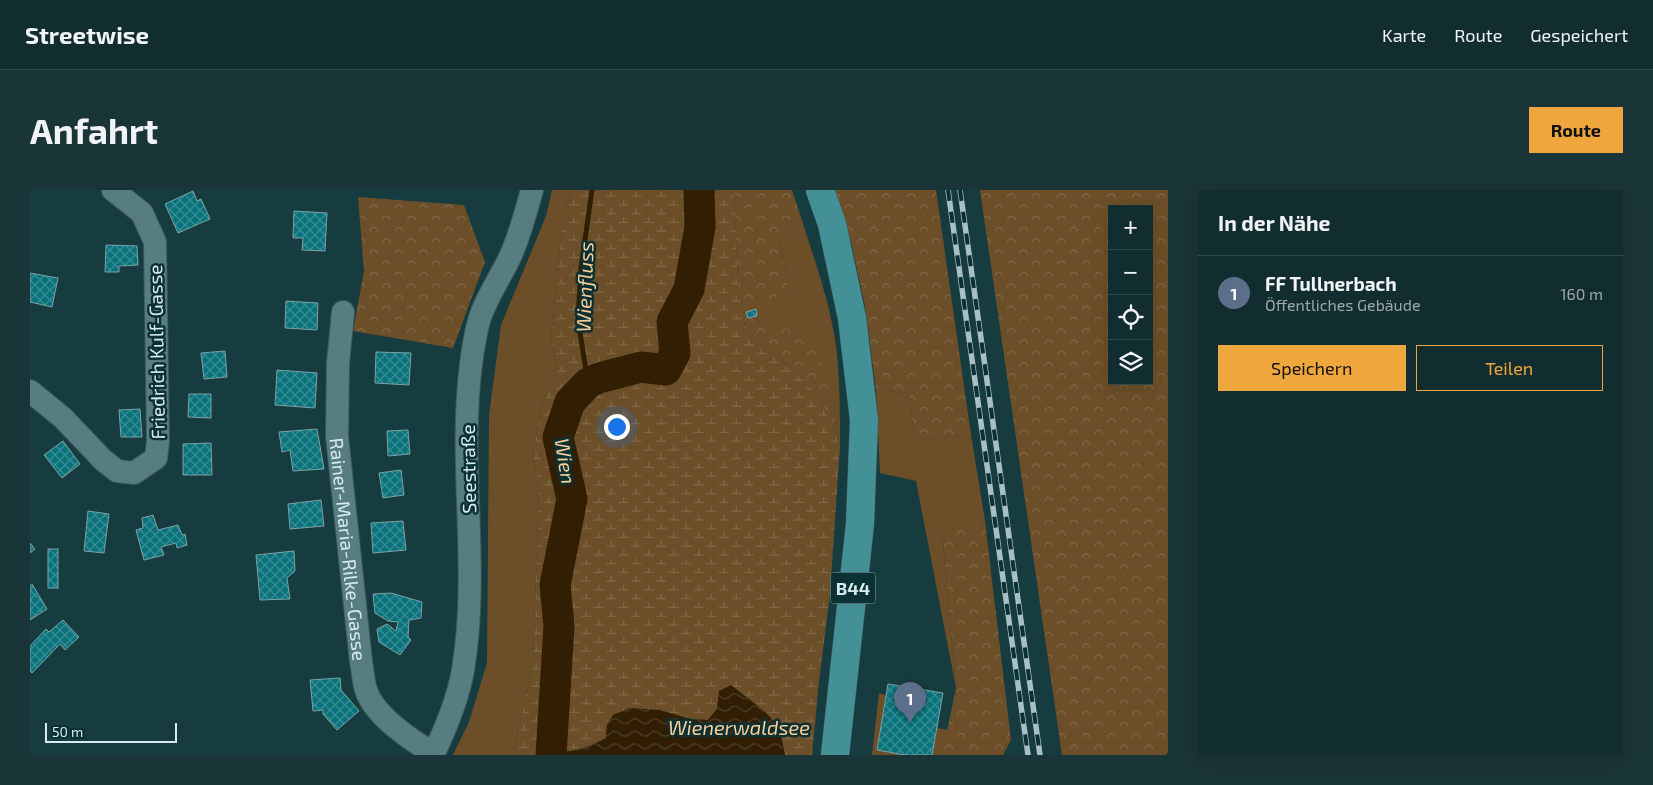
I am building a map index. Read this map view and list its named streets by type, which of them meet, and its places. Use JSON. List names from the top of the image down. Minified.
{"streets":{"main road":["B44"],"street":["Friedrich Kulf-Gasse","Seestraße","Rainer-Maria-Rilke-Gasse"]},"crossings":[["Seestraße","Rainer-Maria-Rilke-Gasse"]],"water":["Wienfluss","Wien","Wienerwaldsee"],"scale_bar":"50 m","page":{"header":"Streetwise","nav":["Karte","Route","Gespeichert"],"buttons":["Route",["Speichern","Teilen"]],"title":"Anfahrt","heading":"In der Nähe","map_buttons":["+","−"],"list":[{"mark":"1","name":"FF Tullnerbach","note":"Öffentliches Gebäude","value":"160 m"}],"pins":"1","scale":"50 m"}}
